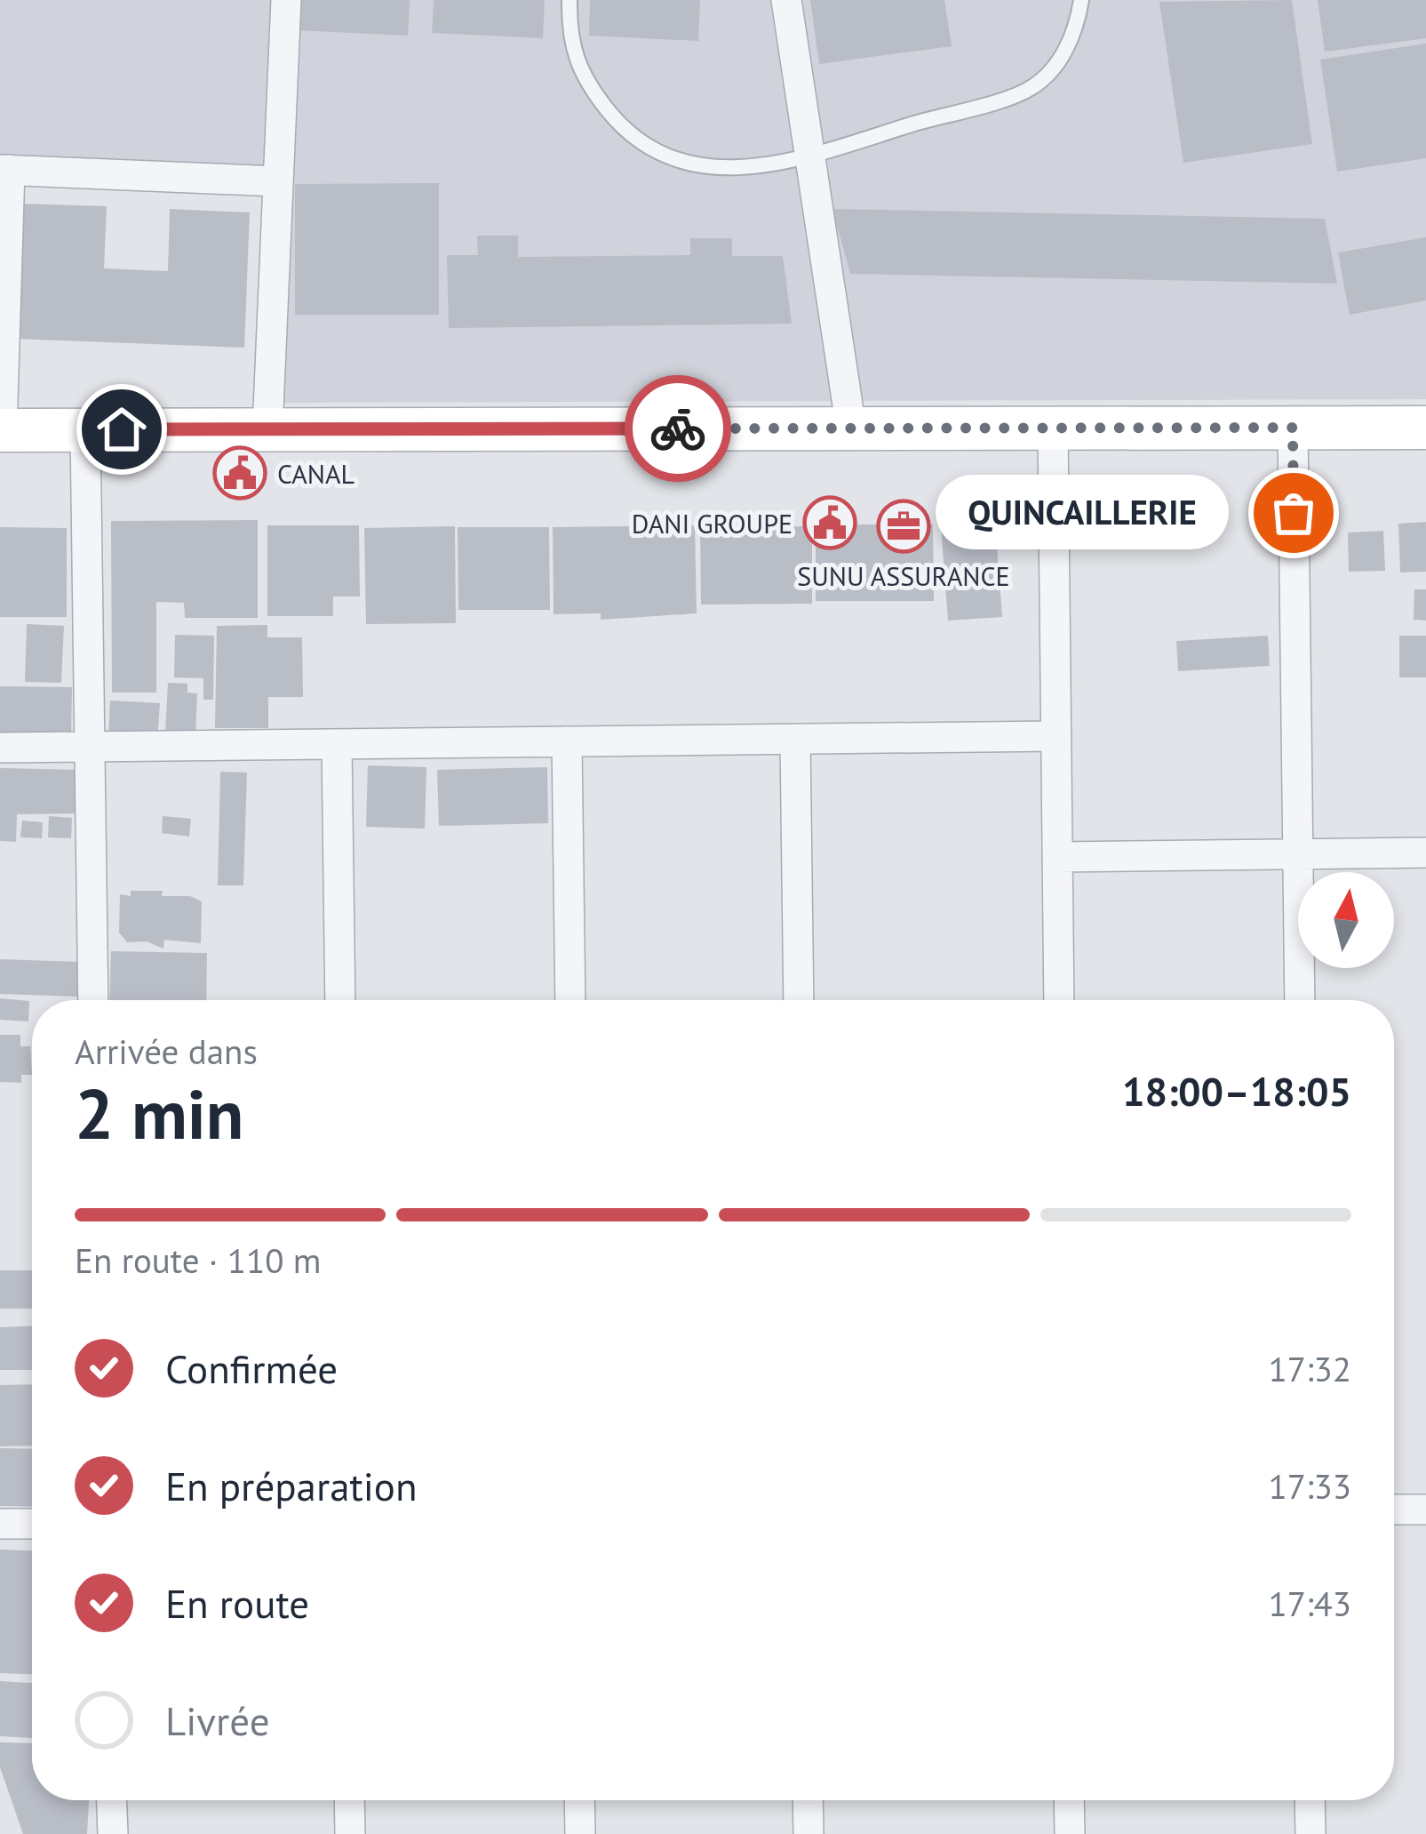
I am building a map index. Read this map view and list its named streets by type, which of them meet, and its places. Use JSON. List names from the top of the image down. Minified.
{"places":{"public building":["CANAL","DANI GROUPE"],"other":["QUINCAILLERIE"],"office":["SUNU ASSURANCE"]},"north":"top","page":{"bubble":"QUINCAILLERIE","heading":["2 min","Arrivée dans","18:00–18:05"],"bar":"En route · 110 m","list":[["Confirmée","17:32"],["En préparation","17:33"],["En route","17:43"],"Livrée"]}}
